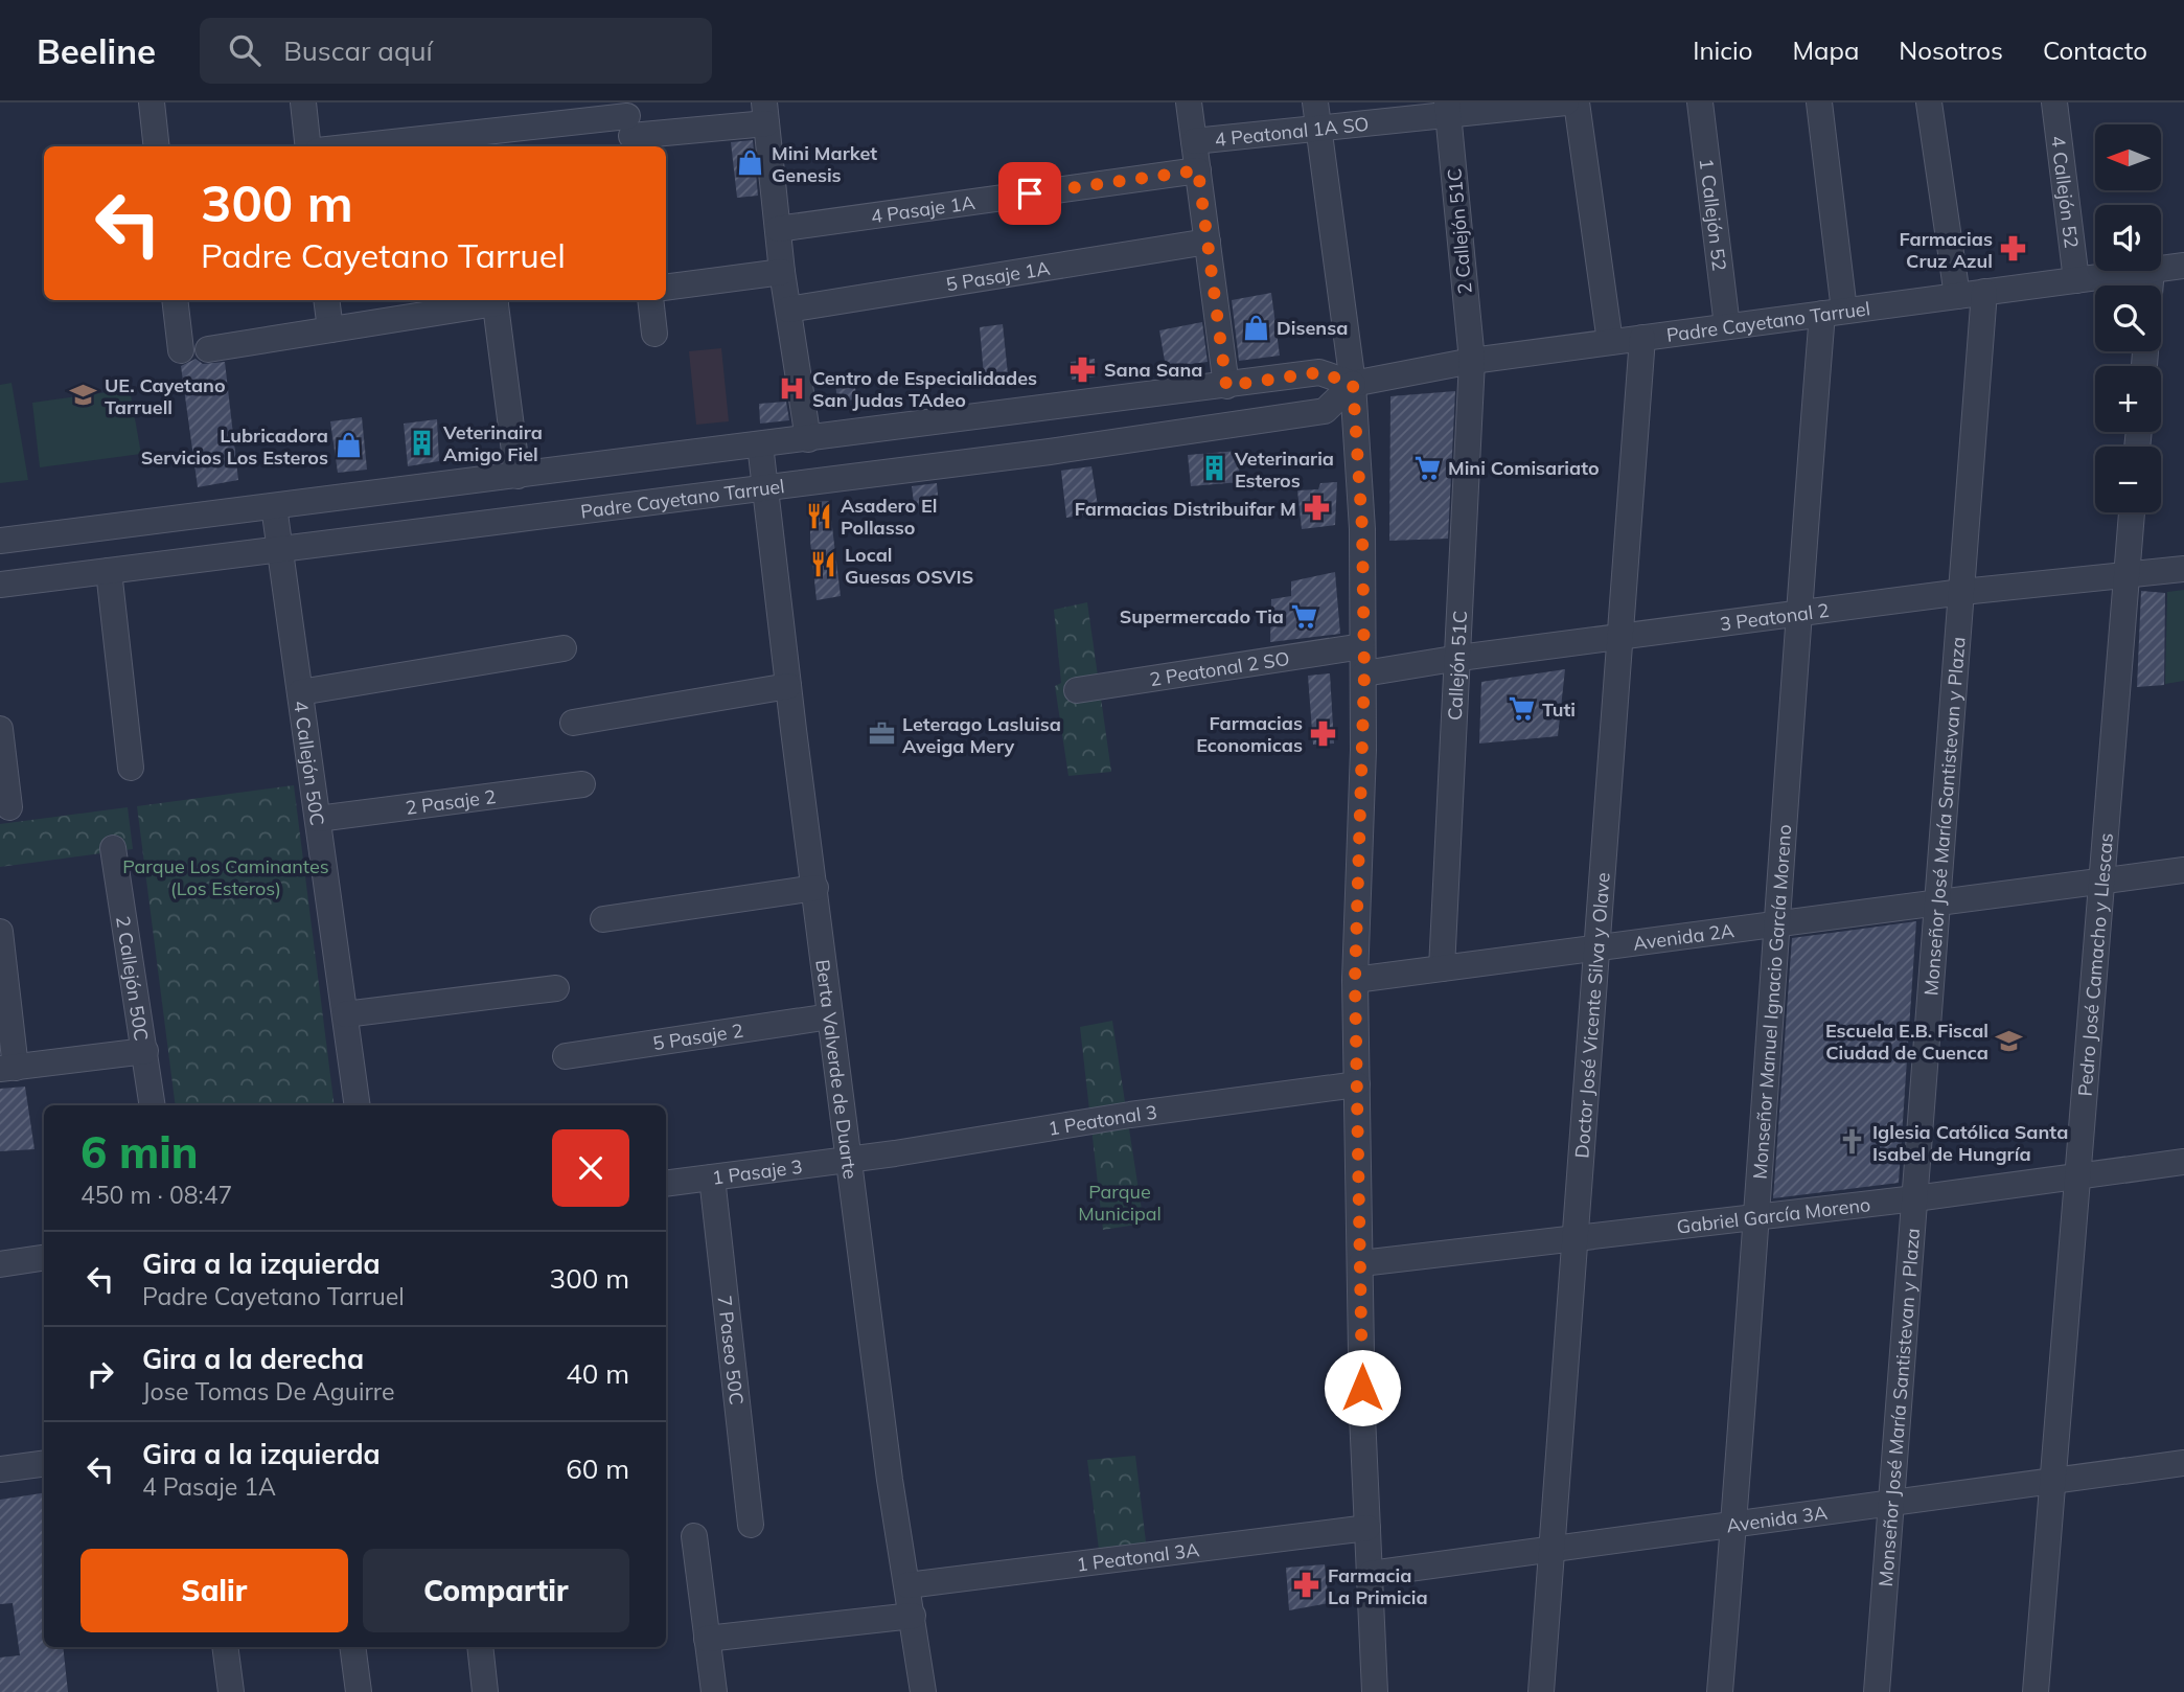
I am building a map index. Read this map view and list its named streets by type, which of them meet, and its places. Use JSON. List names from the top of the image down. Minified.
{"streets":{"street":["4 Peatonal 1A SO","4 Callejón 52","4 Pasaje 1A","1 Callejón 52","2 Callejón 51C","5 Pasaje 1A","Padre Cayetano Tarruel","3 Peatonal 2","Callejón 51C","2 Peatonal 2 SO","4 Callejón 50C","2 Pasaje 2","Monseñor José María Santistevan y Plaza","Avenida 2A","Pedro José Camacho y Llescas","2 Callejón 50C","Monseñor Manuel Ignacio García Moreno","Doctor José Vicente Silva y Olave","5 Pasaje 2","Berta Valverde de Duarte","1 Peatonal 3","1 Pasaje 3","Gabriel García Moreno","7 Paseo 50C","Avenida 3A","1 Peatonal 3A"]},"crossings":[["4 Peatonal 1A SO","2 Callejón 51C"],["4 Callejón 52","Padre Cayetano Tarruel"],["1 Callejón 52","Padre Cayetano Tarruel"],["2 Callejón 51C","Padre Cayetano Tarruel"],["2 Callejón 51C","Callejón 51C"],["Padre Cayetano Tarruel","Callejón 51C"],["Padre Cayetano Tarruel","4 Callejón 50C"],["Padre Cayetano Tarruel","Monseñor José María Santistevan y Plaza"],["Padre Cayetano Tarruel","Monseñor Manuel Ignacio García Moreno"],["Padre Cayetano Tarruel","Doctor José Vicente Silva y Olave"],["Padre Cayetano Tarruel","Berta Valverde de Duarte"],["3 Peatonal 2","Callejón 51C"],["3 Peatonal 2","Monseñor José María Santistevan y Plaza"],["3 Peatonal 2","Pedro José Camacho y Llescas"],["3 Peatonal 2","Monseñor Manuel Ignacio García Moreno"],["3 Peatonal 2","Doctor José Vicente Silva y Olave"],["Callejón 51C","Avenida 2A"],["4 Callejón 50C","2 Pasaje 2"],["Monseñor José María Santistevan y Plaza","Avenida 2A"],["Monseñor José María Santistevan y Plaza","Gabriel García Moreno"],["Monseñor José María Santistevan y Plaza","Avenida 3A"],["Avenida 2A","Pedro José Camacho y Llescas"],["Avenida 2A","Monseñor Manuel Ignacio García Moreno"],["Avenida 2A","Doctor José Vicente Silva y Olave"],["Pedro José Camacho y Llescas","Gabriel García Moreno"],["Pedro José Camacho y Llescas","Avenida 3A"],["Monseñor Manuel Ignacio García Moreno","Gabriel García Moreno"],["Monseñor Manuel Ignacio García Moreno","Avenida 3A"],["Doctor José Vicente Silva y Olave","Gabriel García Moreno"],["Doctor José Vicente Silva y Olave","Avenida 3A"],["5 Pasaje 2","Berta Valverde de Duarte"],["Berta Valverde de Duarte","1 Peatonal 3"],["Berta Valverde de Duarte","1 Pasaje 3"],["Berta Valverde de Duarte","1 Peatonal 3A"],["1 Peatonal 3","1 Pasaje 3"],["1 Pasaje 3","7 Paseo 50C"]],"parks":["Parque Los Caminantes (Los Esteros)","Parque Municipal"],"places":{"shop":["Mini Market Genesis","Disensa","Lubricadora Servicios Los Esteros"],"pharmacy":["Farmacias Cruz Azul","Sana Sana","Farmacias Distribuifar M","Farmacias Economicas","Farmacia La Primicia"],"hospital":["Centro de Especialidades San Judas TAdeo"],"school or university":["UE. Cayetano Tarruell","Escuela E.B. Fiscal Ciudad de Cuenca"],"building":["Veterinaira Amigo Fiel","Veterinaria Esteros"],"supermarket":["Mini Comisariato","Supermercado Tia","Tuti"],"restaurant":["Asadero El Pollasso","Local Guesas OSVIS"],"office":["Leterago Lasluisa Aveiga Mery"],"church":["Iglesia Católica Santa Isabel de Hungría"]},"north":"left","page":{"header":"Beeline","search":"Buscar aquí","nav":["Inicio","Mapa","Nosotros","Contacto"],"map_buttons":["+","−"],"turn":["300 m","Padre Cayetano Tarruel"],"heading":["6 min","450 m · 08:47"],"list":[{"name":"Gira a la izquierda","note":"Padre Cayetano Tarruel","value":"300 m"},{"name":"Gira a la derecha","note":"Jose Tomas De Aguirre","value":"40 m"},{"name":"Gira a la izquierda","note":"4 Pasaje 1A","value":"60 m"}],"buttons":["Salir","Compartir"]}}
